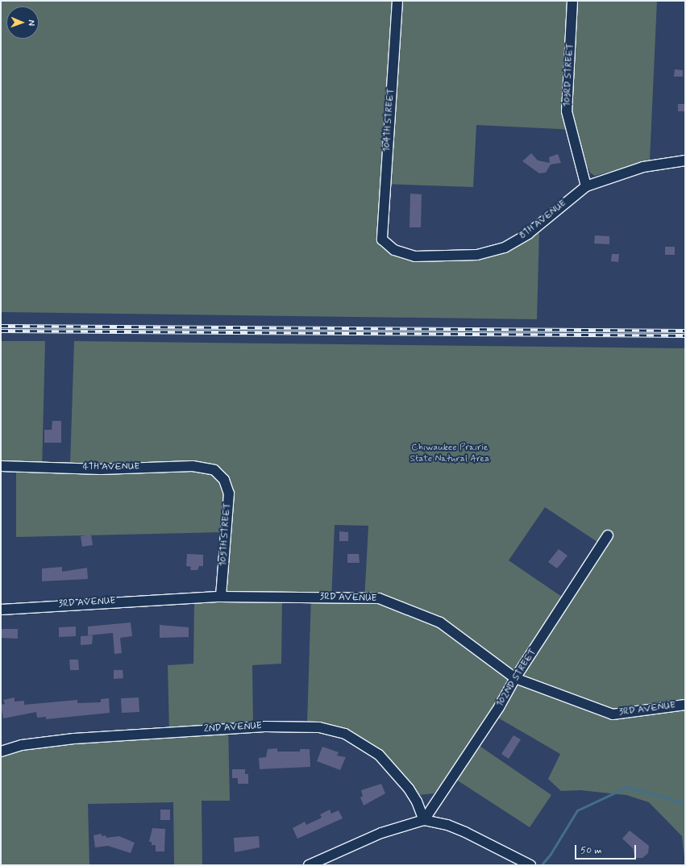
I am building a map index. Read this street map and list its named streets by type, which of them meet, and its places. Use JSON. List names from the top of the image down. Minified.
{"streets":{"street":["103RD STREET","104TH STREET","8TH AVENUE","4TH AVENUE","105TH STREET","3RD AVENUE","102ND STREET","2ND AVENUE"]},"crossings":[["103RD STREET","8TH AVENUE"],["104TH STREET","8TH AVENUE"],["4TH AVENUE","105TH STREET"],["105TH STREET","3RD AVENUE"],["3RD AVENUE","102ND STREET"],["102ND STREET","2ND AVENUE"]],"parks":["Chiwaukee Prairie State Natural Area"],"scale_bar":"50 m","north":"right"}
